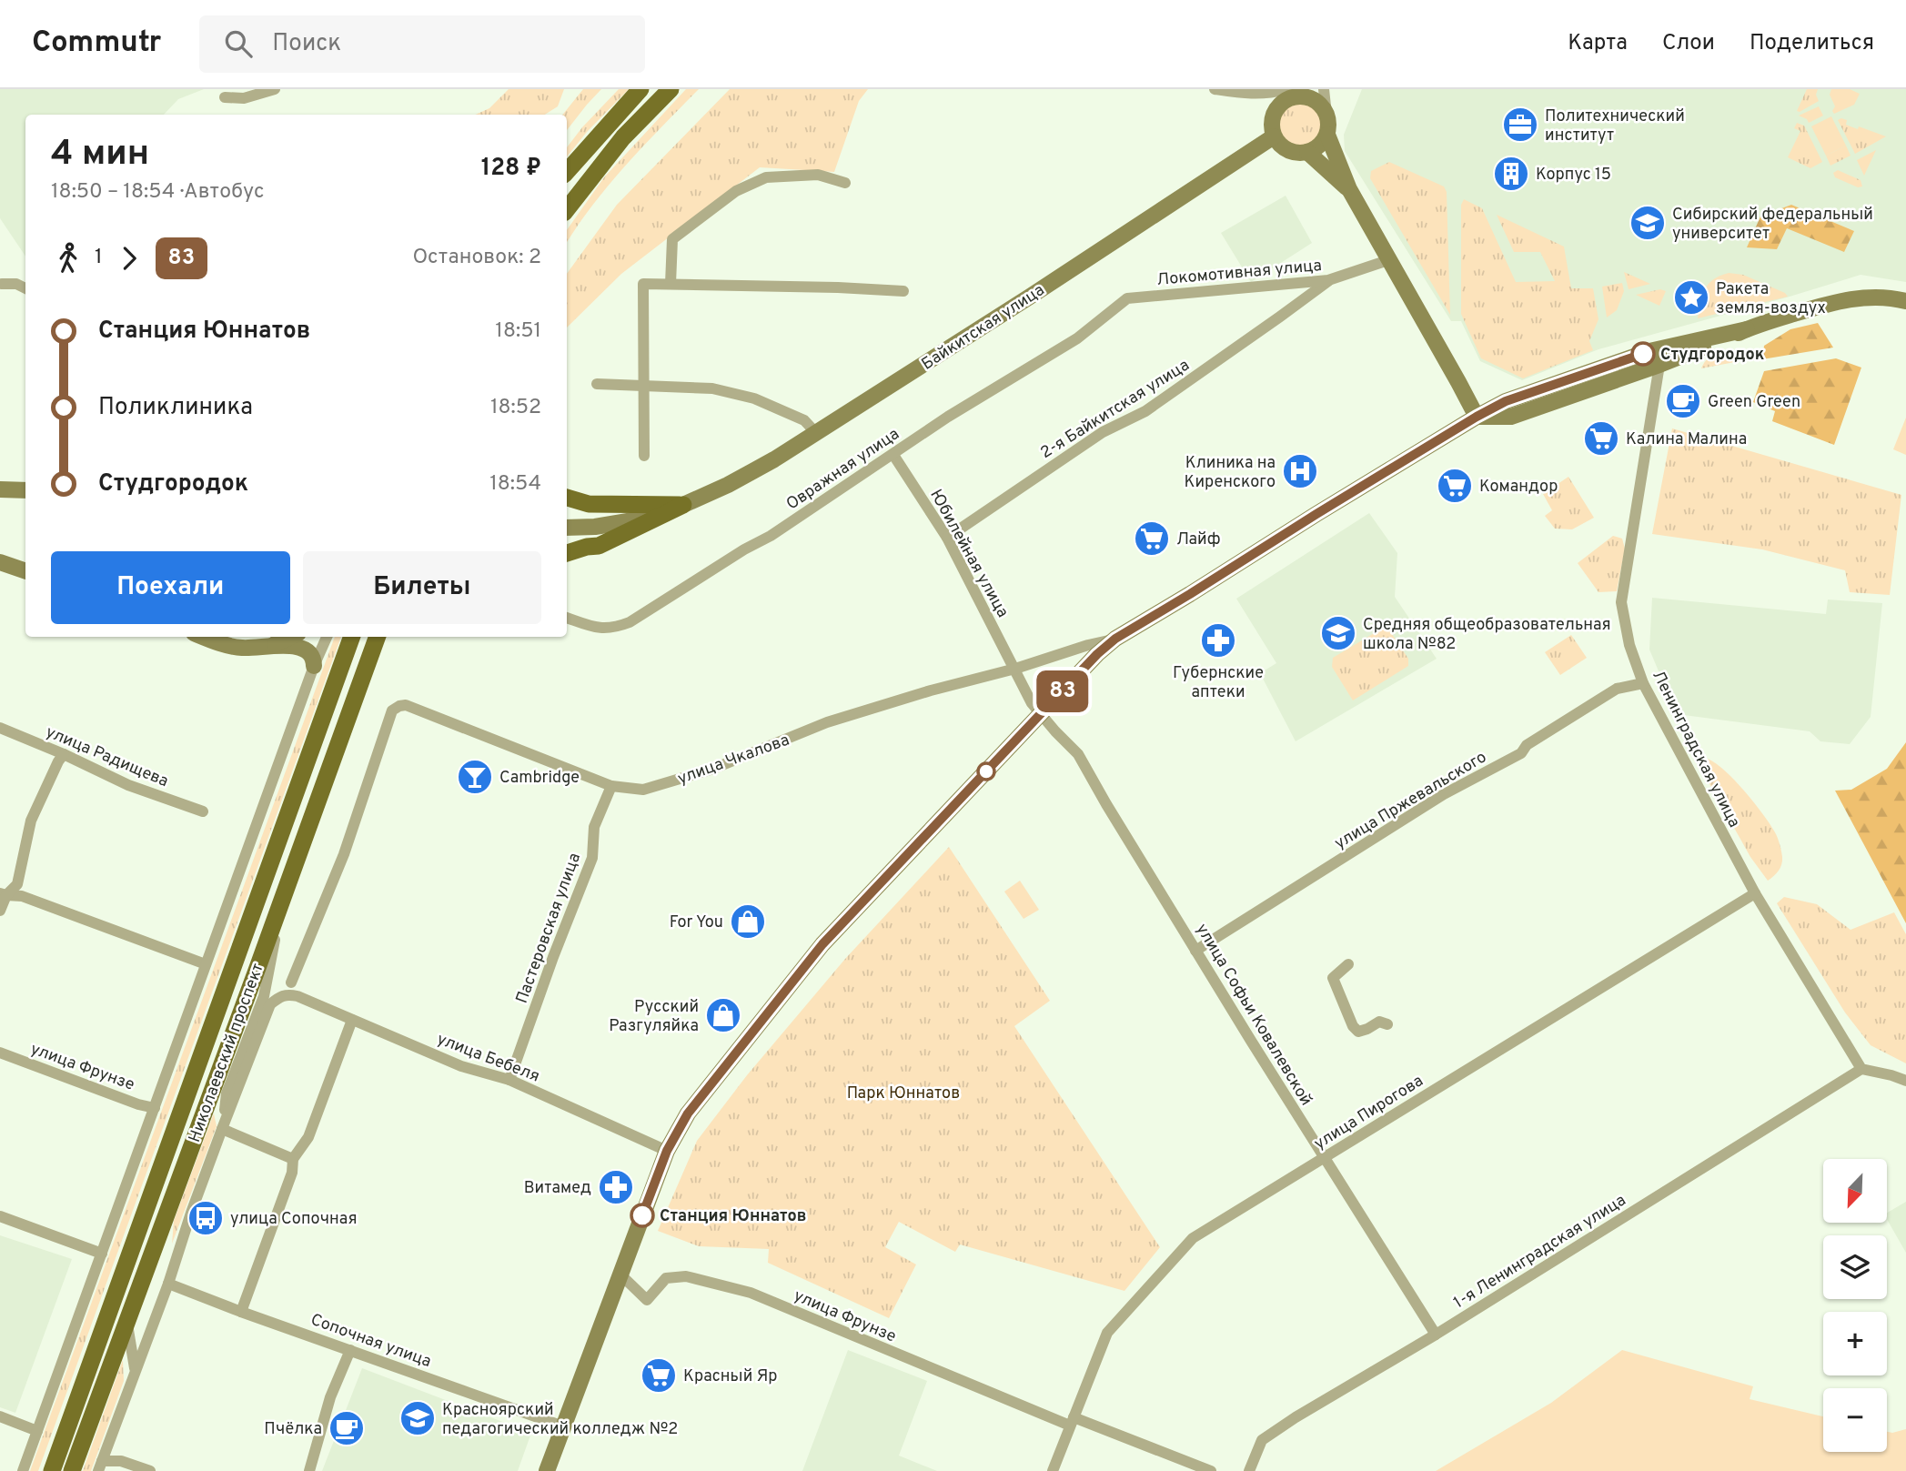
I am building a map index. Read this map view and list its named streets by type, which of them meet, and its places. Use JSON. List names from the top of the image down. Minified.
{"streets":{"main road":["Байкитская улица","Николаевский проспект"],"street":["Локомотивная улица","2-я Байкитская улица","Овражная улица","Юбилейная улица","Ленинградская улица","улица Радищева","улица Чкалова","улица Пржевальского","Пастеровская улица","улица Софьи Ковалевской","улица Бебеля","улица Фрунзе","улица Пирогова","1-я Ленинградская улица","Сопочная улица"]},"crossings":[["Локомотивная улица","2-я Байкитская улица"],["Локомотивная улица","Овражная улица"],["2-я Байкитская улица","Юбилейная улица"],["Овражная улица","Юбилейная улица"],["Юбилейная улица","улица Чкалова"],["Ленинградская улица","улица Пржевальского"],["Ленинградская улица","улица Пирогова"],["Ленинградская улица","1-я Ленинградская улица"],["улица Чкалова","Пастеровская улица"],["улица Пржевальского","улица Софьи Ковалевской"],["Пастеровская улица","улица Бебеля"],["улица Софьи Ковалевской","улица Пирогова"],["улица Софьи Ковалевской","1-я Ленинградская улица"],["улица Фрунзе","улица Пирогова"]],"parks":["Парк Юннатов"],"places":{"office":["Политехнический институт"],"building":["Корпус 15"],"school or university":["Сибирский федеральный университет","Средняя общеобразовательная школа №82","Красноярский педагогический колледж №2"],"place":["Ракета земля-воздух"],"other":["Студгородок","Станция Юннатов"],"cafe":["Green Green","Пчёлка"],"supermarket":["Калина Малина","Командор","Лайф","Красный Яр"],"hospital":["Клиника на Киренского"],"pharmacy":["Губернские аптеки","Витамед"],"bar":["Cambridge"],"shop":["For You","Русский Разгуляйка"],"bus stop":["улица Сопочная"]},"lines":["bus line 83"],"north":"bottom left","page":{"header":"Commutr","search":"Поиск","nav":["Карта","Слои","Поделиться"],"on_map":"83","heading":["4 мин","18:50 – 18:54 · Автобус","128 ₽"],"legs":["1","83","Остановок: 2"],"list":[{"name":"Станция Юннатов","value":"18:51"},{"name":"Поликлиника","value":"18:52"},{"name":"Студгородок","value":"18:54"}],"buttons":["Поехали","Билеты"],"map_buttons":["+","−"]}}
